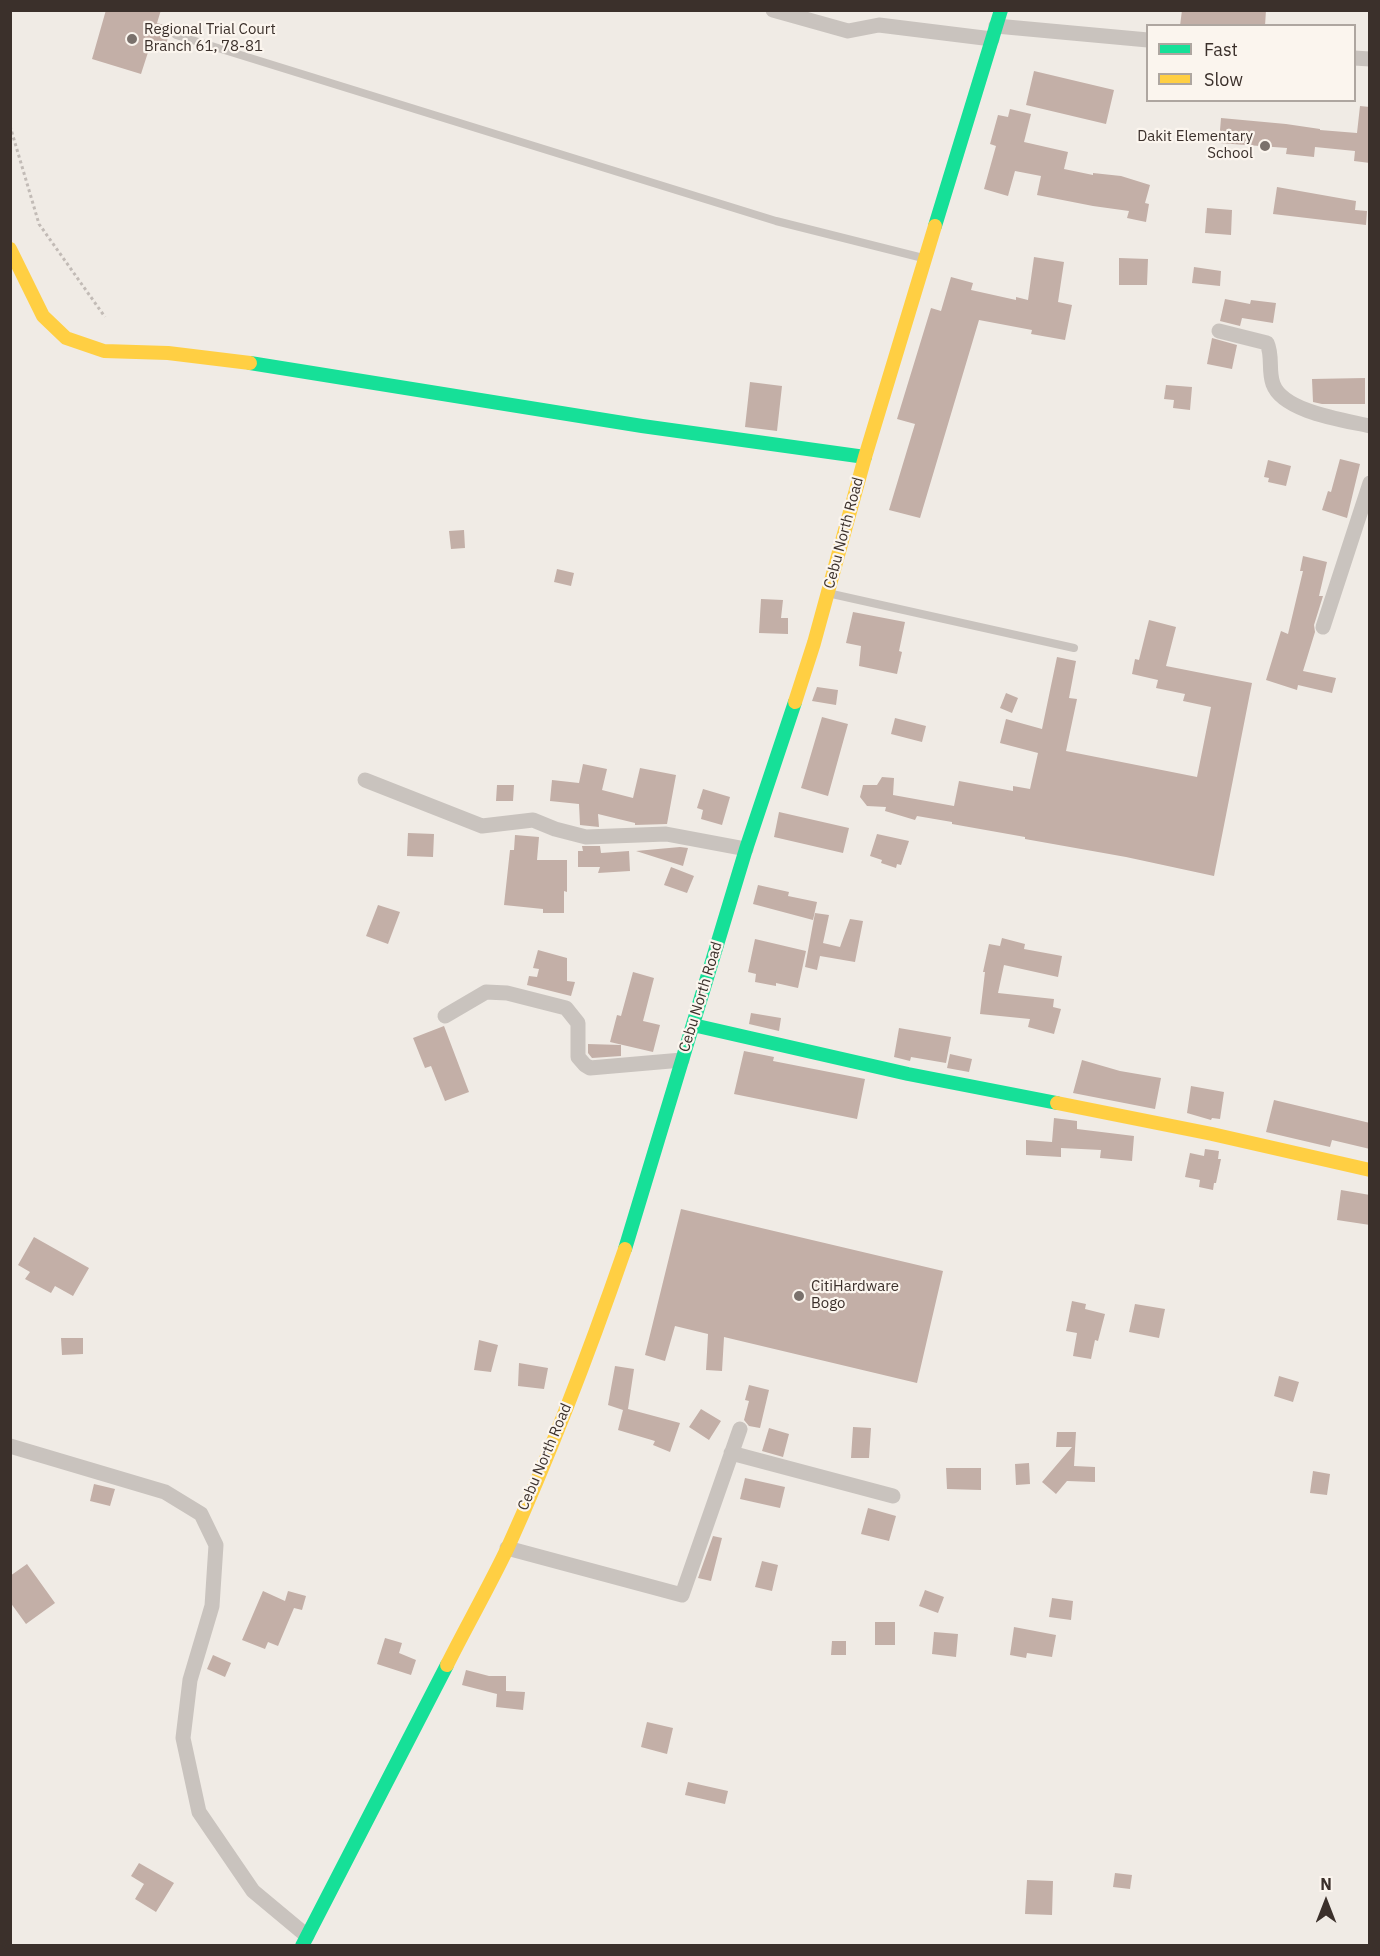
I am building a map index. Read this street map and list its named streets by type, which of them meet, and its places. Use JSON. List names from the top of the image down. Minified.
{"streets":{"main road":["Cebu North Road"]},"places":["Regional Trial Court Branch 61, 78-81","Dakit Elementary School","CitiHardware Bogo"],"legend":["Fast","Slow"],"north":"top"}
